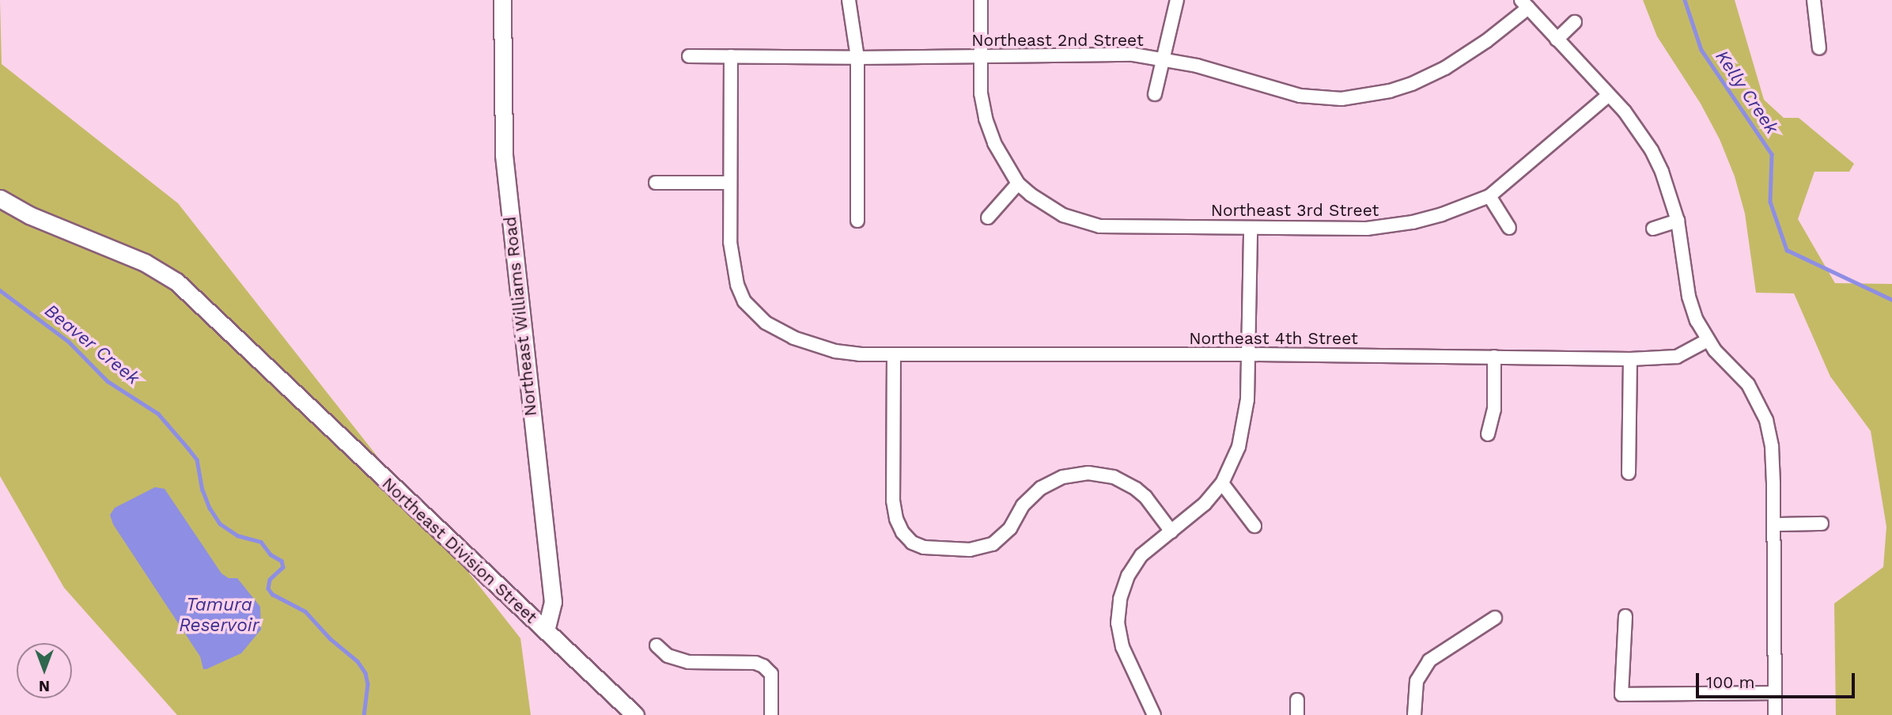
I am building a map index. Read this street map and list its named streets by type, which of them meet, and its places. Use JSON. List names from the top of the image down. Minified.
{"streets":{"street":["Northeast 2nd Street","Northeast 3rd Street","Northeast Williams Road","Northeast 4th Street","Northeast Division Street"]},"crossings":[["Northeast 2nd Street","Northeast 3rd Street"],["Northeast 2nd Street","Northeast 4th Street"],["Northeast Williams Road","Northeast Division Street"]],"water":["Kelly Creek","Beaver Creek","Tamura Reservoir"],"scale_bar":"100 m","north":"bottom"}
